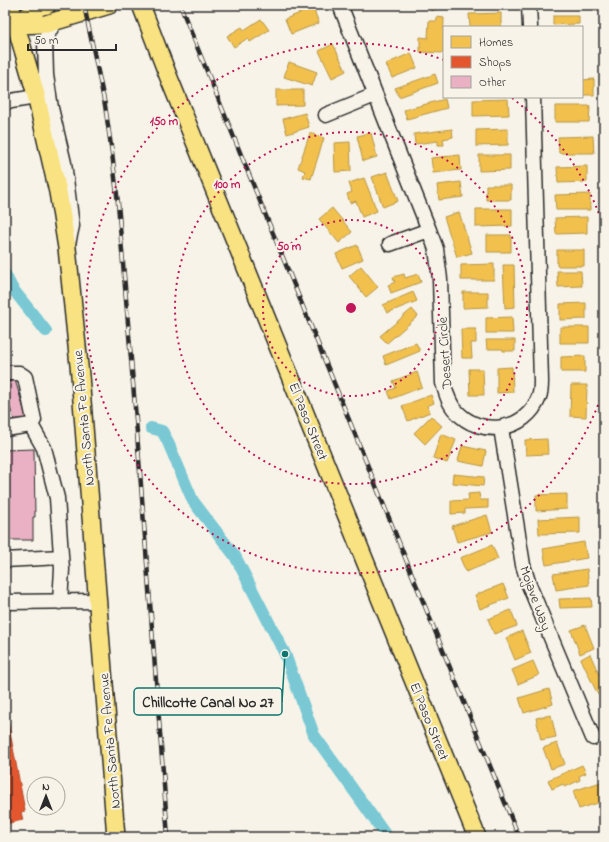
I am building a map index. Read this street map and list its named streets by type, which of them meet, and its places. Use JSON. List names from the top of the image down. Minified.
{"streets":{"main road":["North Santa Fe Avenue","El Paso Street"],"street":["Desert Circle","Mojave Way"]},"crossings":[["Desert Circle","Mojave Way"]],"places":["Chillcotte Canal No 27"],"legend":["Homes","Shops","Other"],"scale_bar":"50 m","north":"top","rings":["150 m","100 m","50 m"]}
